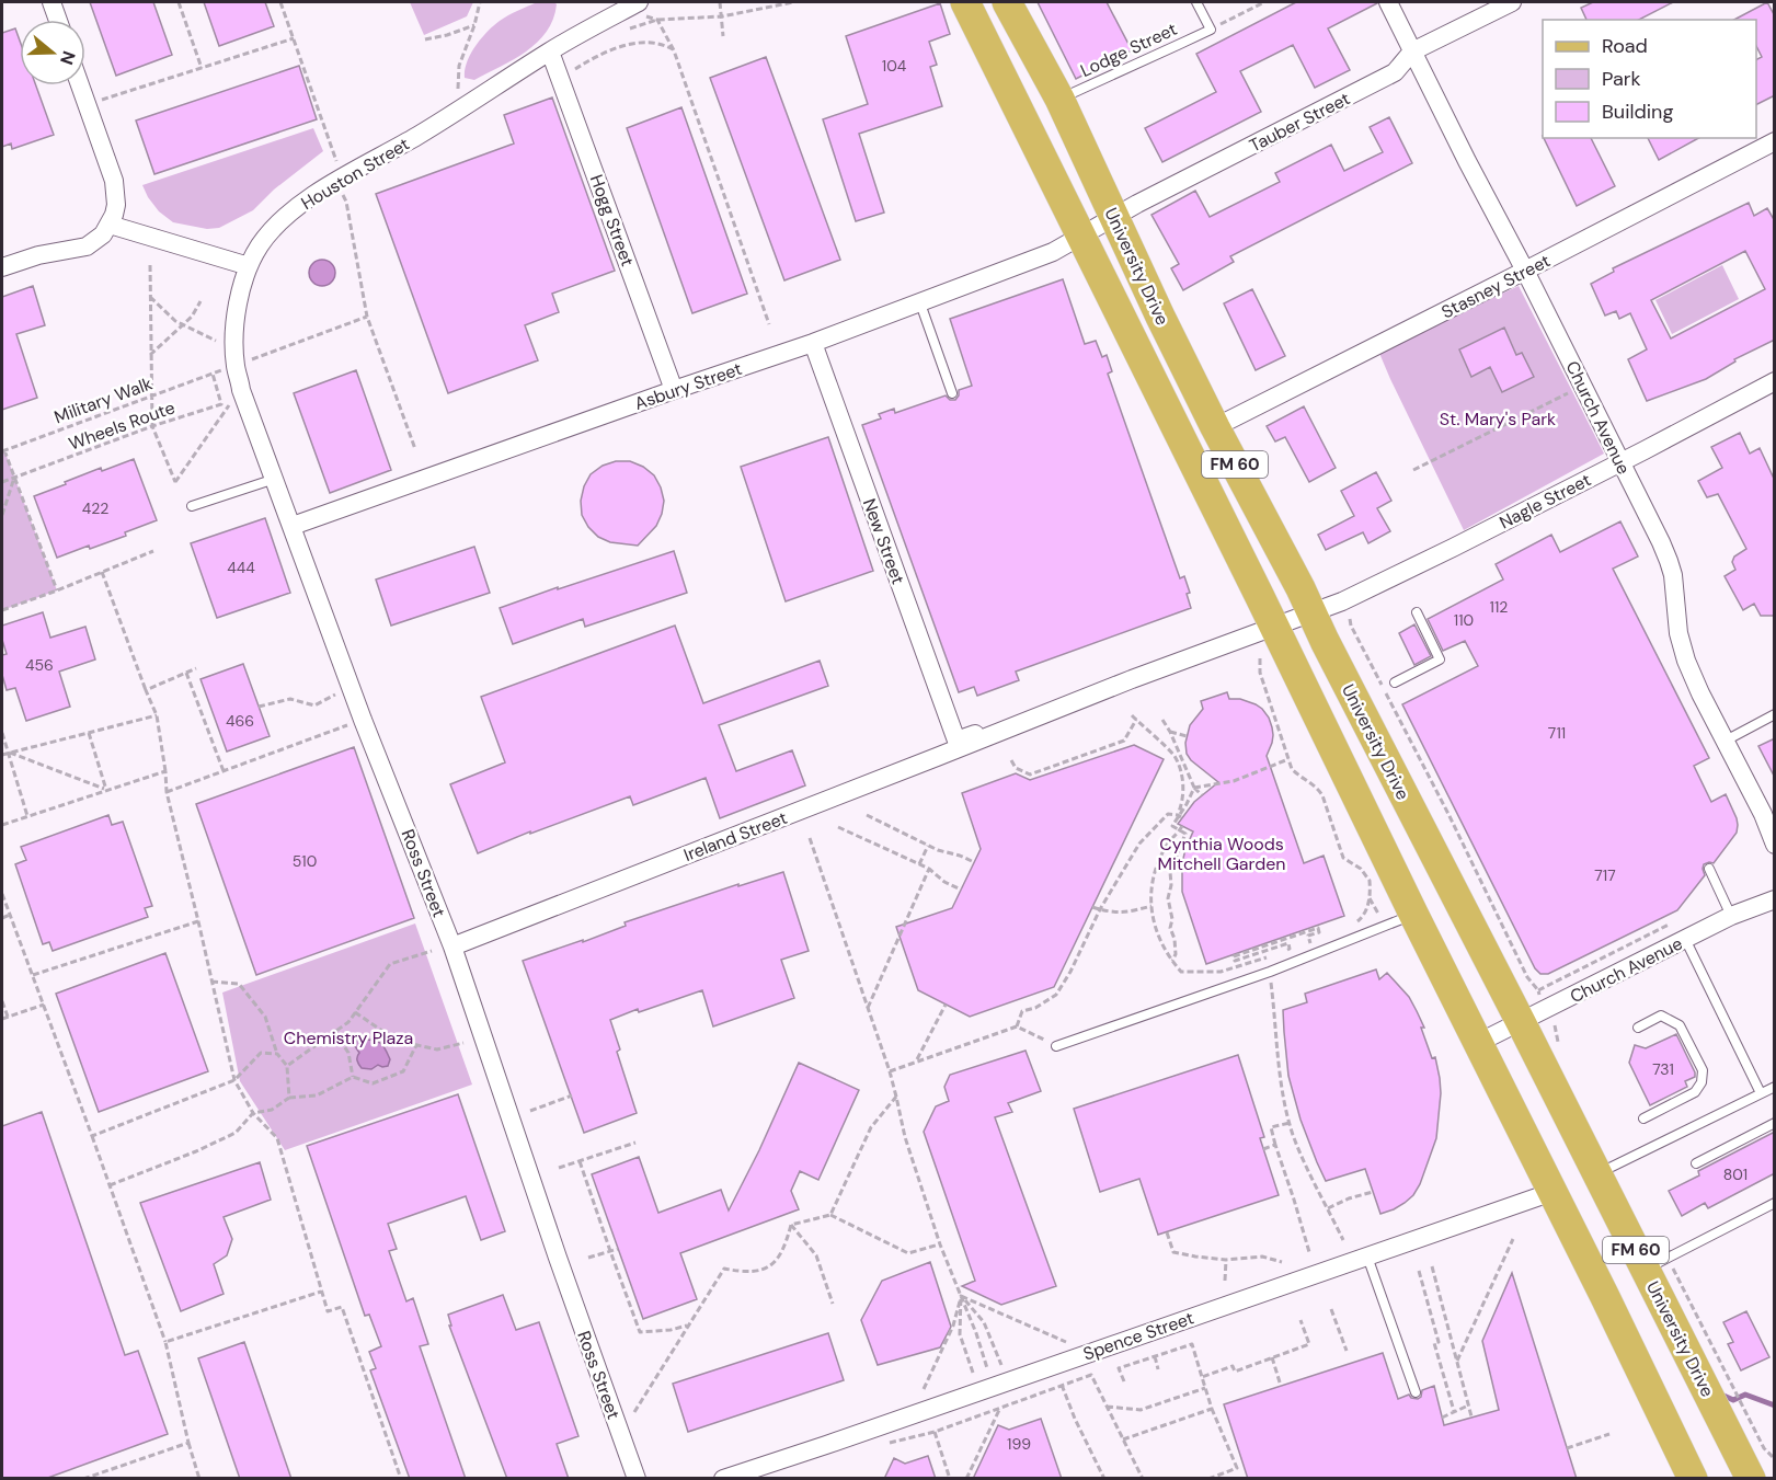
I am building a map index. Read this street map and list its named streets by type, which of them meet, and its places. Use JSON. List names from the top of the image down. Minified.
{"streets":{"main road":["University Drive","FM 60"],"street":["Tauber Street","Houston Street","Hogg Street","Stasney Street","Asbury Street","Church Avenue","Nagle Street","New Street","Ireland Street","Ross Street","Spence Street"],"lane":["Lodge Street"],"path":["Military Walk","Wheels Route"]},"crossings":[["Lodge Street","University Drive"],["Tauber Street","University Drive"],["Tauber Street","Asbury Street"],["Tauber Street","Church Avenue"],["Houston Street","Hogg Street"],["Houston Street","Ross Street"],["Hogg Street","Asbury Street"],["University Drive","Stasney Street"],["University Drive","Asbury Street"],["University Drive","Church Avenue"],["University Drive","Nagle Street"],["University Drive","Ireland Street"],["University Drive","Spence Street"],["Stasney Street","Church Avenue"],["Asbury Street","New Street"],["Asbury Street","Ross Street"],["Military Walk","Wheels Route"],["Military Walk","Ross Street"],["Church Avenue","Nagle Street"],["Nagle Street","Ireland Street"],["New Street","Ireland Street"],["Ireland Street","Ross Street"]],"parks":["St. Mary's Park","Cynthia Woods Mitchell Garden","Chemistry Plaza"],"house_numbers":["104","422","444","112","110","456","466","711","510","717","731","801","199"],"legend":["Road","Park","Building"],"north":"right"}
